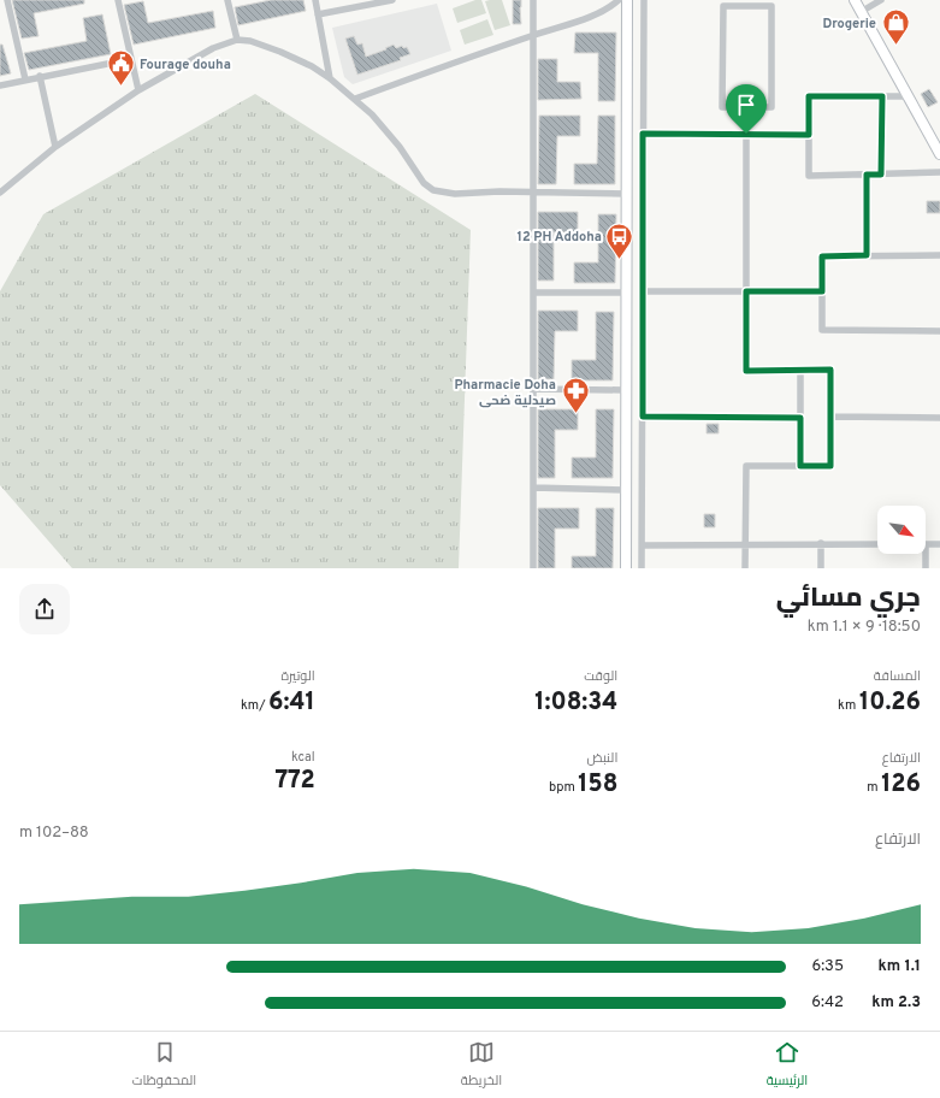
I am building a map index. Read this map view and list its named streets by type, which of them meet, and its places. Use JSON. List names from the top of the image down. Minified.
{"places":{"shop":["Drogerie"],"public building":["Fourage douha"],"bus stop":["12 PH Addoha"],"pharmacy":["Pharmacie Doha صيدلية ضحى"]},"north":"bottom right","page":{"heading":["جري مسائي","18:50 · 9 × 1.1 km"],"stats":[["المسافة","10.26 km"],["الوقت","1:08:34"],["الوتيرة","6:41 /km"],["الارتفاع","126 m"],["النبض","158 bpm"],["kcal","772"]],"chart":["الارتفاع","88–102 m"],"list":[{"name":"1.1 km","note":"6:35"},{"name":"2.3 km","note":"6:42"}],"tabs":["الرئيسية","الخريطة","المحفوظات"]}}
